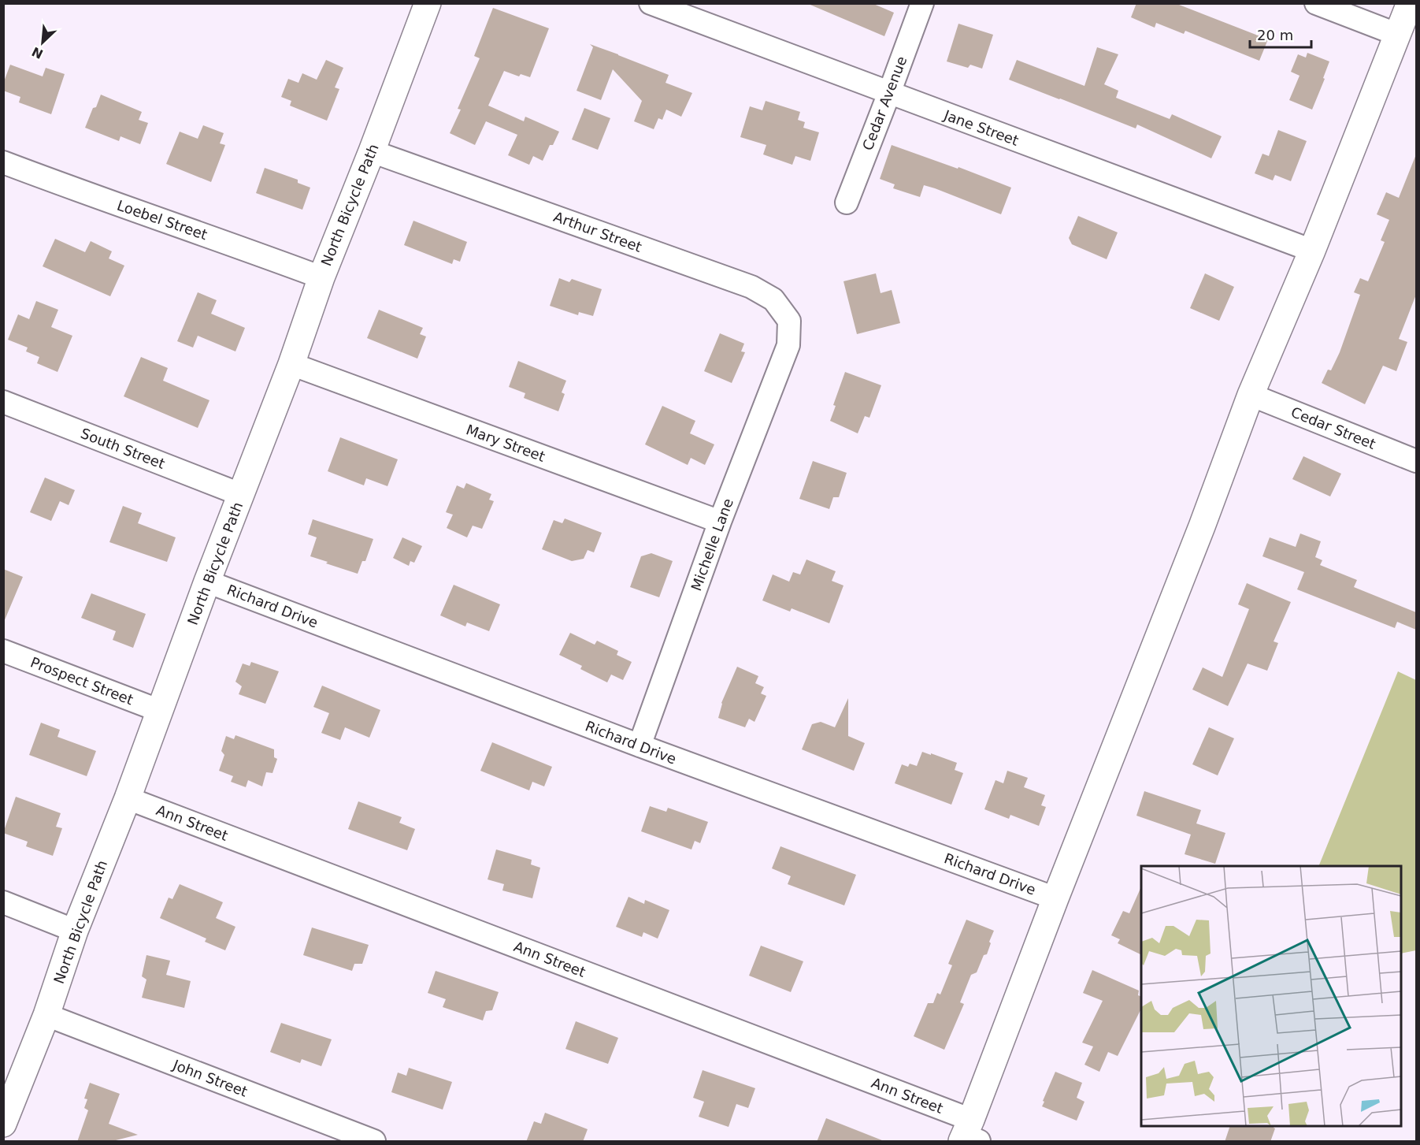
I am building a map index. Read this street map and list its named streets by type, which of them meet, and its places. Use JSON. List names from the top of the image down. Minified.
{"streets":{"street":["Cedar Avenue","Jane Street","North Bicycle Path","Loebel Street","Arthur Street","Cedar Street","Mary Street","South Street","Michelle Lane","Richard Drive","Prospect Street","Ann Street","John Street"]},"crossings":[["Cedar Avenue","Jane Street"],["North Bicycle Path","Loebel Street"],["North Bicycle Path","Arthur Street"],["North Bicycle Path","Mary Street"],["North Bicycle Path","South Street"],["North Bicycle Path","Richard Drive"],["North Bicycle Path","Prospect Street"],["North Bicycle Path","Ann Street"],["North Bicycle Path","John Street"],["Arthur Street","Michelle Lane"],["Mary Street","Michelle Lane"],["Michelle Lane","Richard Drive"]],"scale_bar":"20 m","north":"bottom left"}
